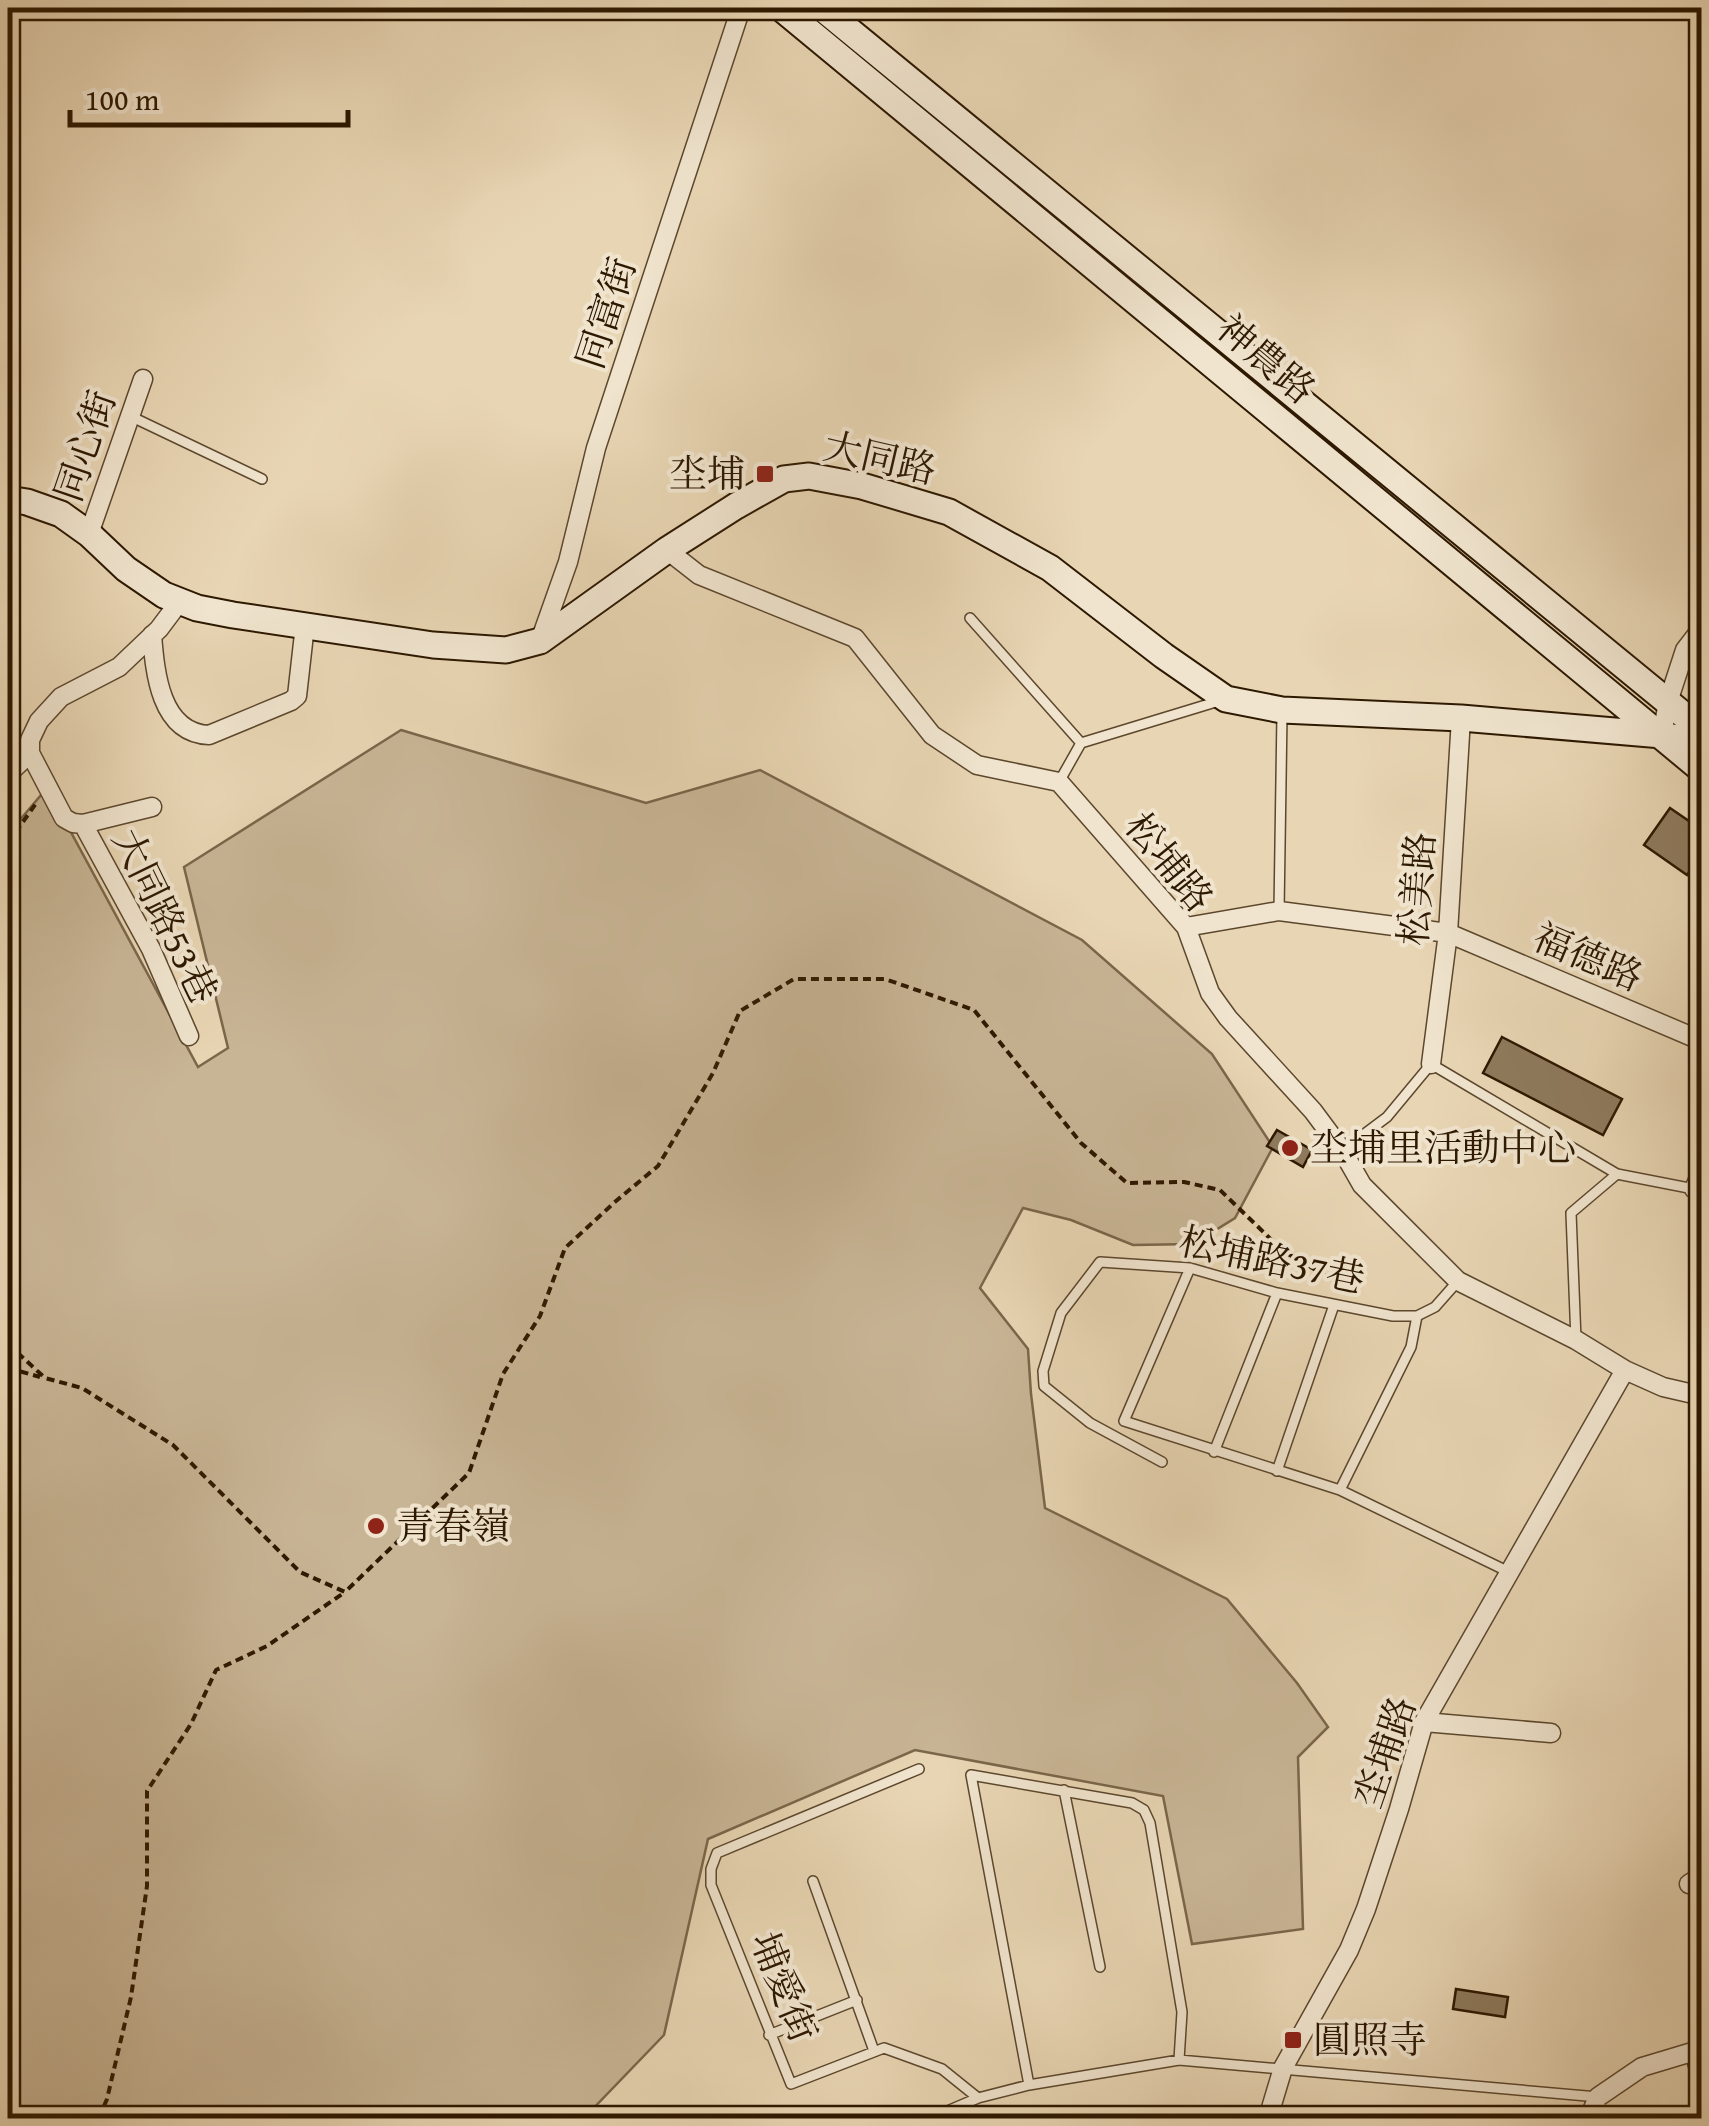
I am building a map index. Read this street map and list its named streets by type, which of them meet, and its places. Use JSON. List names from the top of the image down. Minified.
{"streets":{"street":["同富街","神農路","同心街","大同路","松埔路","松美路","大同路53巷","福德路","坔埔路"],"lane":["松埔路37巷","埔愛街"]},"crossings":[["同富街","大同路"],["神農路","大同路"],["同心街","大同路"],["大同路","松美路"],["松埔路","福德路"],["松埔路","坔埔路"],["松美路","福德路"]],"places":{"transit":["坔埔","圓照寺"],"other":["坔埔里活動中心","青春嶺"]},"scale_bar":"100 m"}
